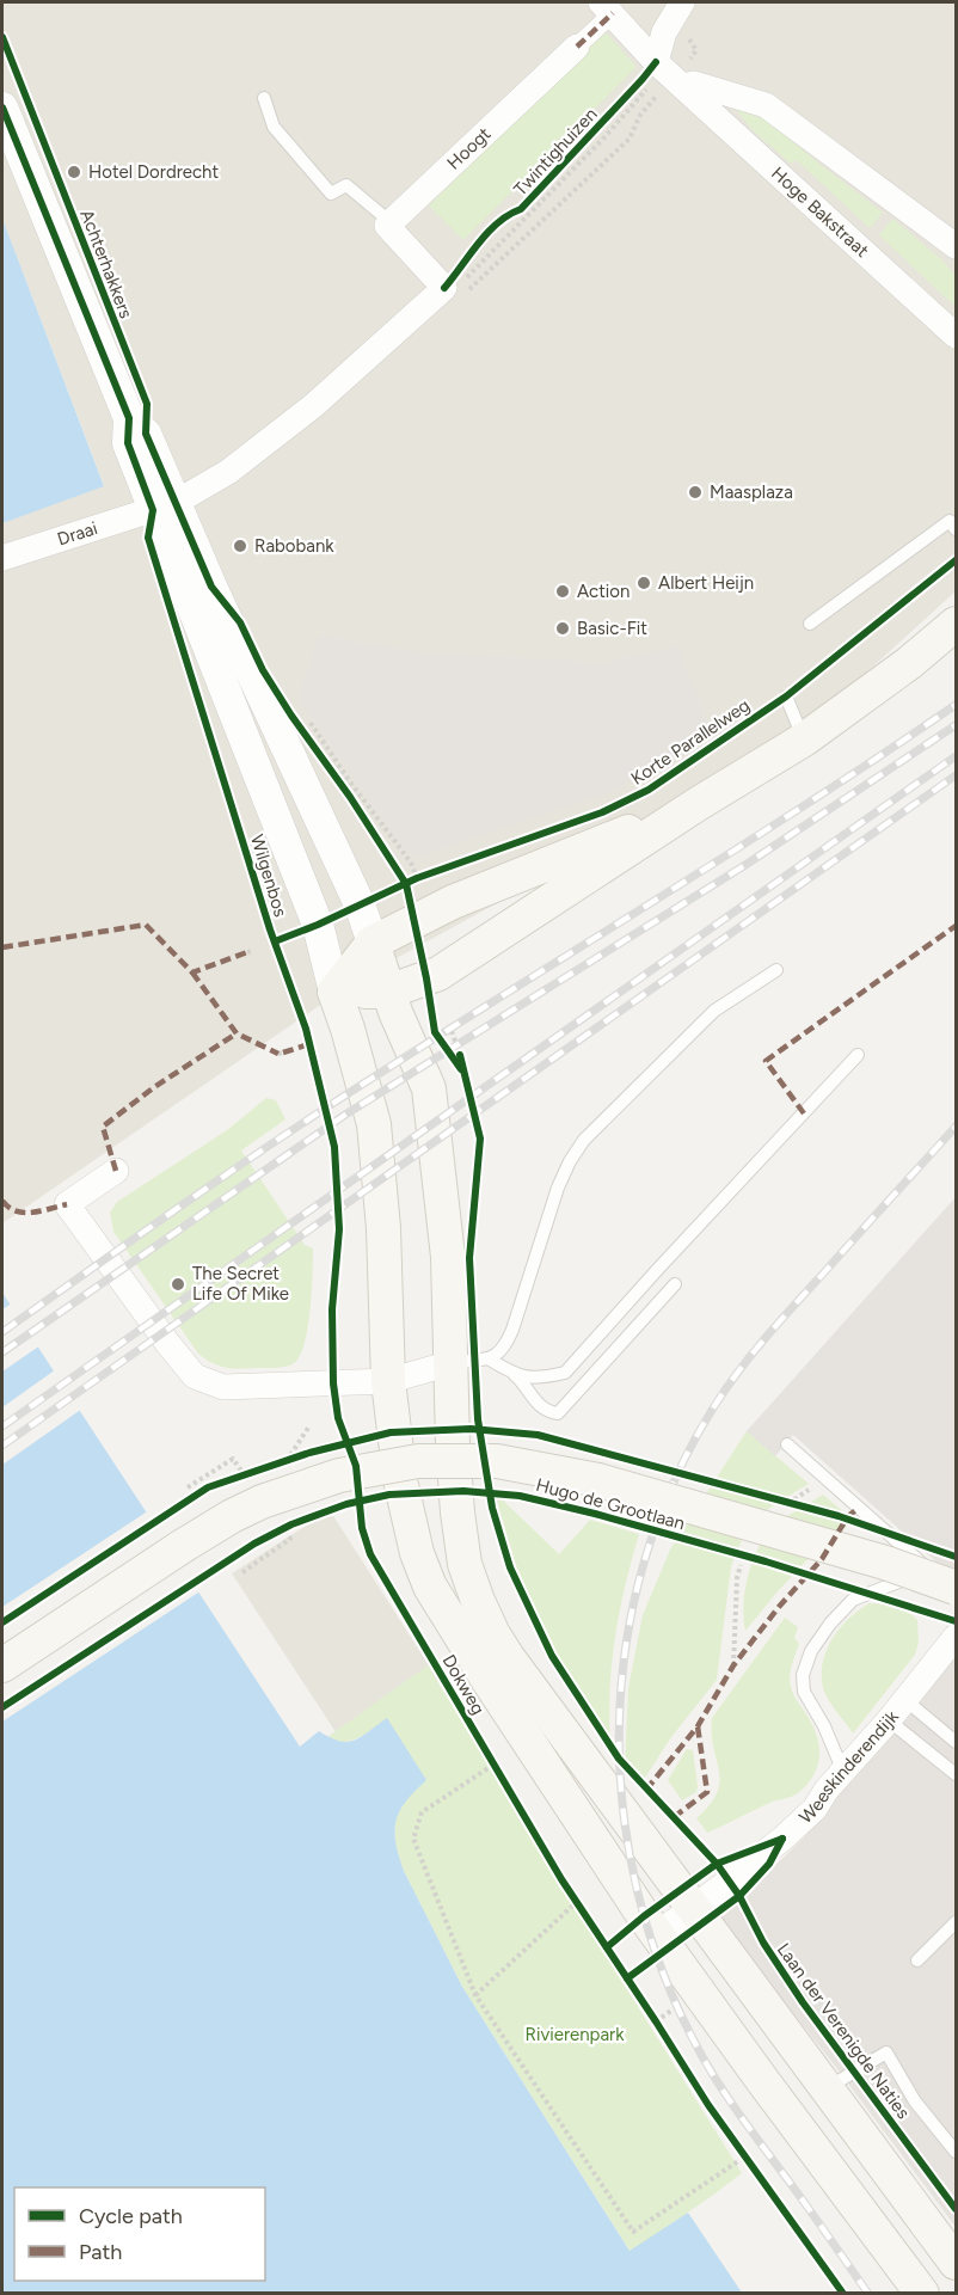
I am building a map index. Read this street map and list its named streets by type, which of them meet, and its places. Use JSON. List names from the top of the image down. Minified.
{"streets":{"main road":["Wilgenbos","Hugo de Grootlaan","Dokweg"],"street":["Hoogt","Hoge Bakstraat","Achterhakkers","Draai","Weeskinderendijk"],"cycle path":["Twintighuizen","Korte Parallelweg","Laan der Verenigde Naties"]},"crossings":[["Hoogt","Hoge Bakstraat"],["Achterhakkers","Draai"],["Achterhakkers","Wilgenbos"],["Draai","Wilgenbos"],["Wilgenbos","Dokweg"],["Dokweg","Weeskinderendijk"]],"parks":["Rivierenpark"],"places":["Hotel Dordrecht","Maasplaza","Rabobank","Albert Heijn","Action","Basic-Fit","The Secret Life Of Mike"],"legend":["Cycle path","Path"]}
